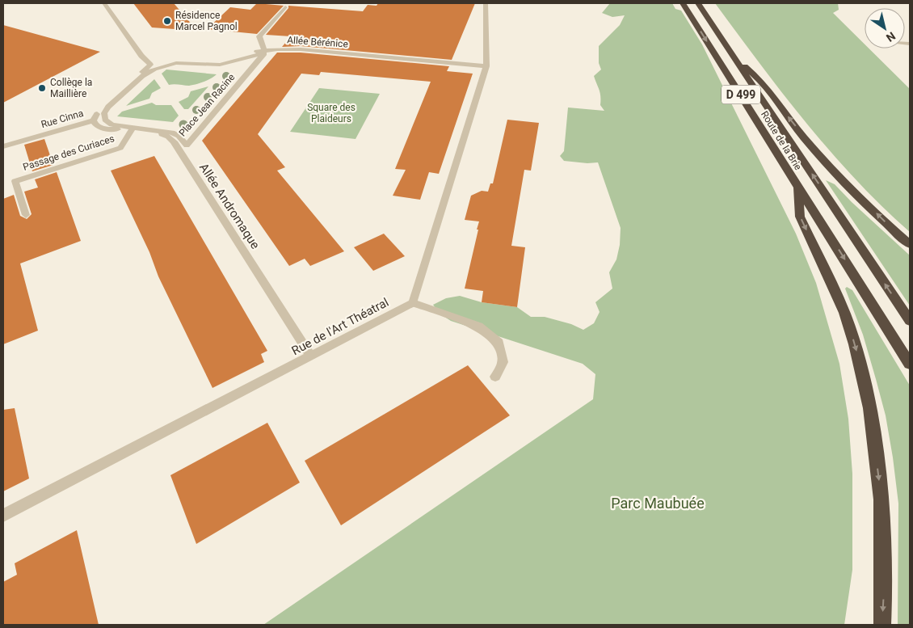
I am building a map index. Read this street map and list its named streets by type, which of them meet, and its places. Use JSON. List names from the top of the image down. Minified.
{"streets":{"highway":["D 499","Route de la Brie"],"street":["Allée Bérénice","Place Jean Racine","Rue Cinna","Passage des Curiaces","Allée Andromaque","Rue de l'Art Théatral"]},"crossings":[["Allée Bérénice","Place Jean Racine"],["Allée Bérénice","Rue Cinna"],["Rue Cinna","Allée Andromaque"],["Passage des Curiaces","Allée Andromaque"],["Allée Andromaque","Rue de l'Art Théatral"]],"parks":["Square des Plaideurs","Parc Maubuée"],"places":["Résidence Marcel Pagnol","Collège la Maillière"],"north":"bottom right"}
